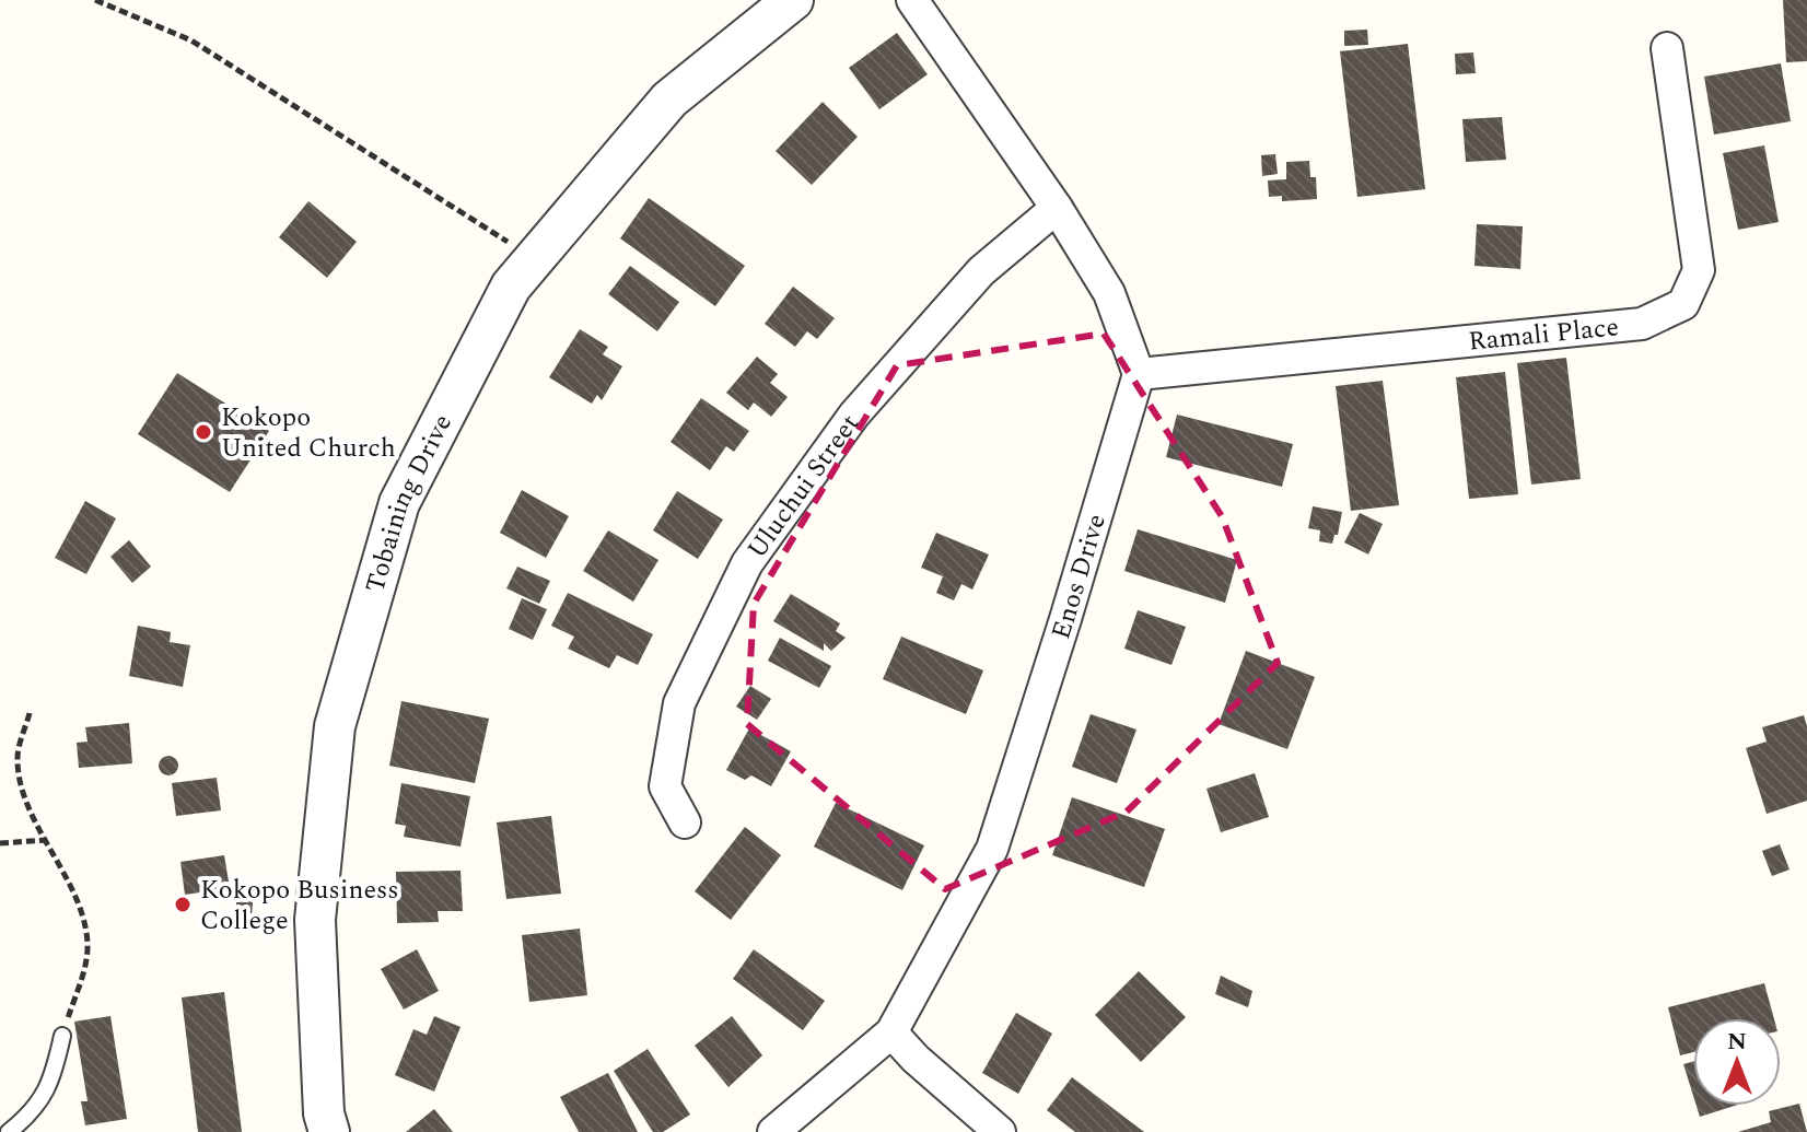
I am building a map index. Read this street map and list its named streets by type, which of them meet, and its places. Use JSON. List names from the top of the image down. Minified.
{"streets":{"street":["Ramali Place","Uluchui Street","Tobaining Drive","Enos Drive"]},"crossings":[["Ramali Place","Enos Drive"]],"places":["Kokopo United Church","Kokopo Business College"],"north":"top"}
